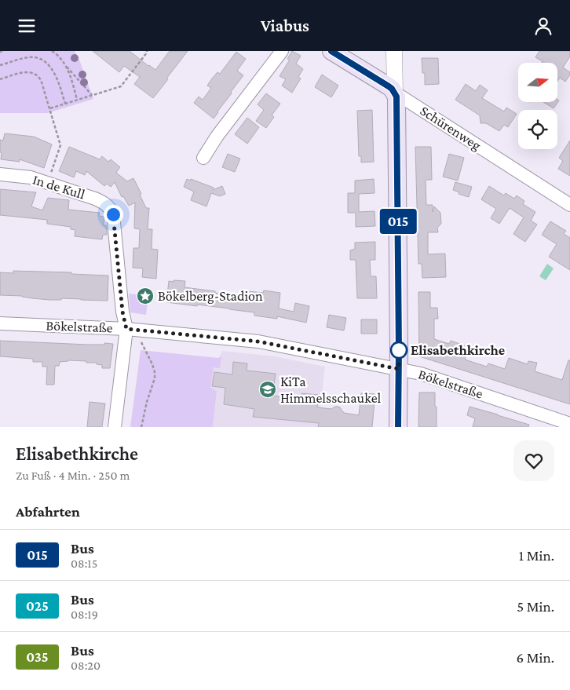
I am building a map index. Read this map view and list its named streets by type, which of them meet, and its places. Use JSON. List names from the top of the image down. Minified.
{"streets":{"main road":["Schürenweg"],"street":["In de Kull","Bökelstraße"]},"crossings":[["In de Kull","Bökelstraße"]],"places":{"place":["Bökelberg-Stadion"],"other":["Elisabethkirche"],"school or university":["KiTa Himmelsschaukel"]},"lines":["bus line 015"],"north":"right","page":{"header":"Viabus","on_map":"015","heading":[["Elisabethkirche","Zu Fuß · 4 Min. · 250 m"],"Abfahrten"],"list":[{"mark":"015","name":"Bus","note":"08:15","value":"1 Min."},{"mark":"025","name":"Bus","note":"08:19","value":"5 Min."},{"mark":"035","name":"Bus","note":"08:20","value":"6 Min."}]}}
